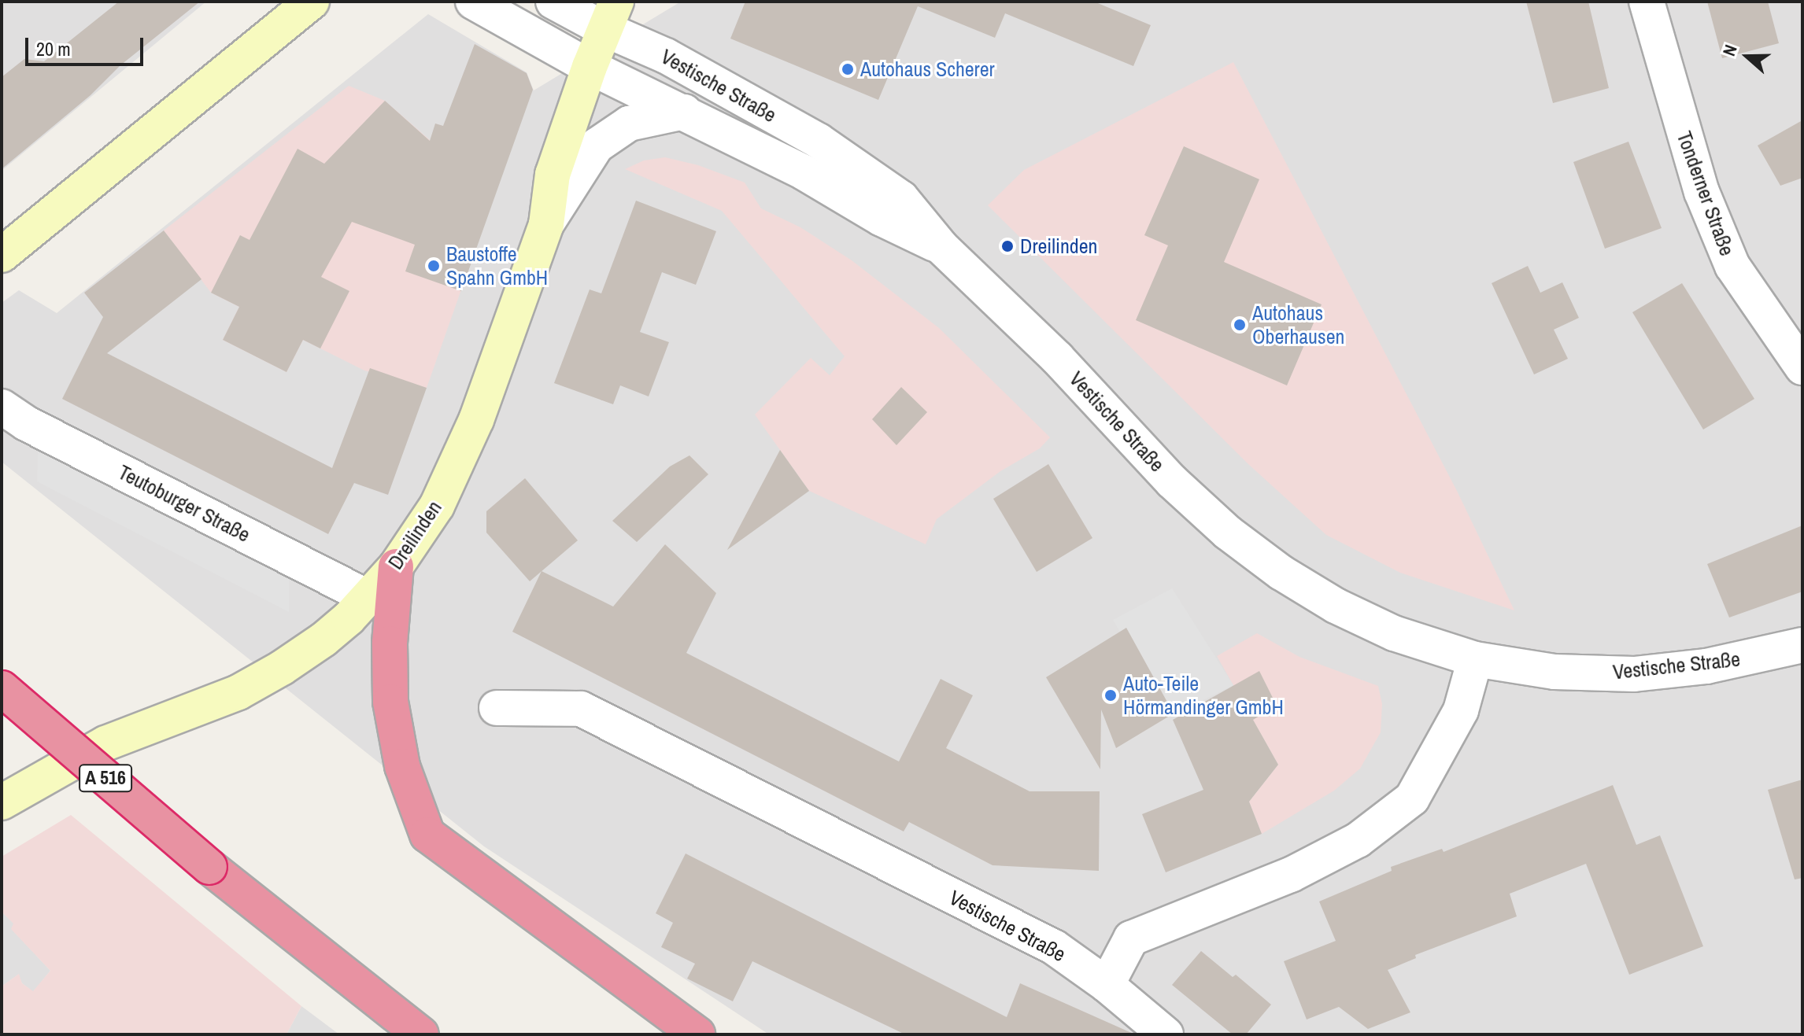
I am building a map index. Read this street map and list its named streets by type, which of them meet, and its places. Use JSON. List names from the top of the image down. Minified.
{"streets":{"highway":["A 516"],"main road":["Dreilinden"],"street":["Vestische Straße","Tonderner Straße","Teutoburger Straße"]},"crossings":[["Vestische Straße","Dreilinden"],["Teutoburger Straße","Dreilinden"]],"places":["Autohaus Scherer","Dreilinden","Baustoffe Spahn GmbH","Autohaus Oberhausen","Auto-Teile Hörmandinger GmbH"],"scale_bar":"20 m","north":"left"}
